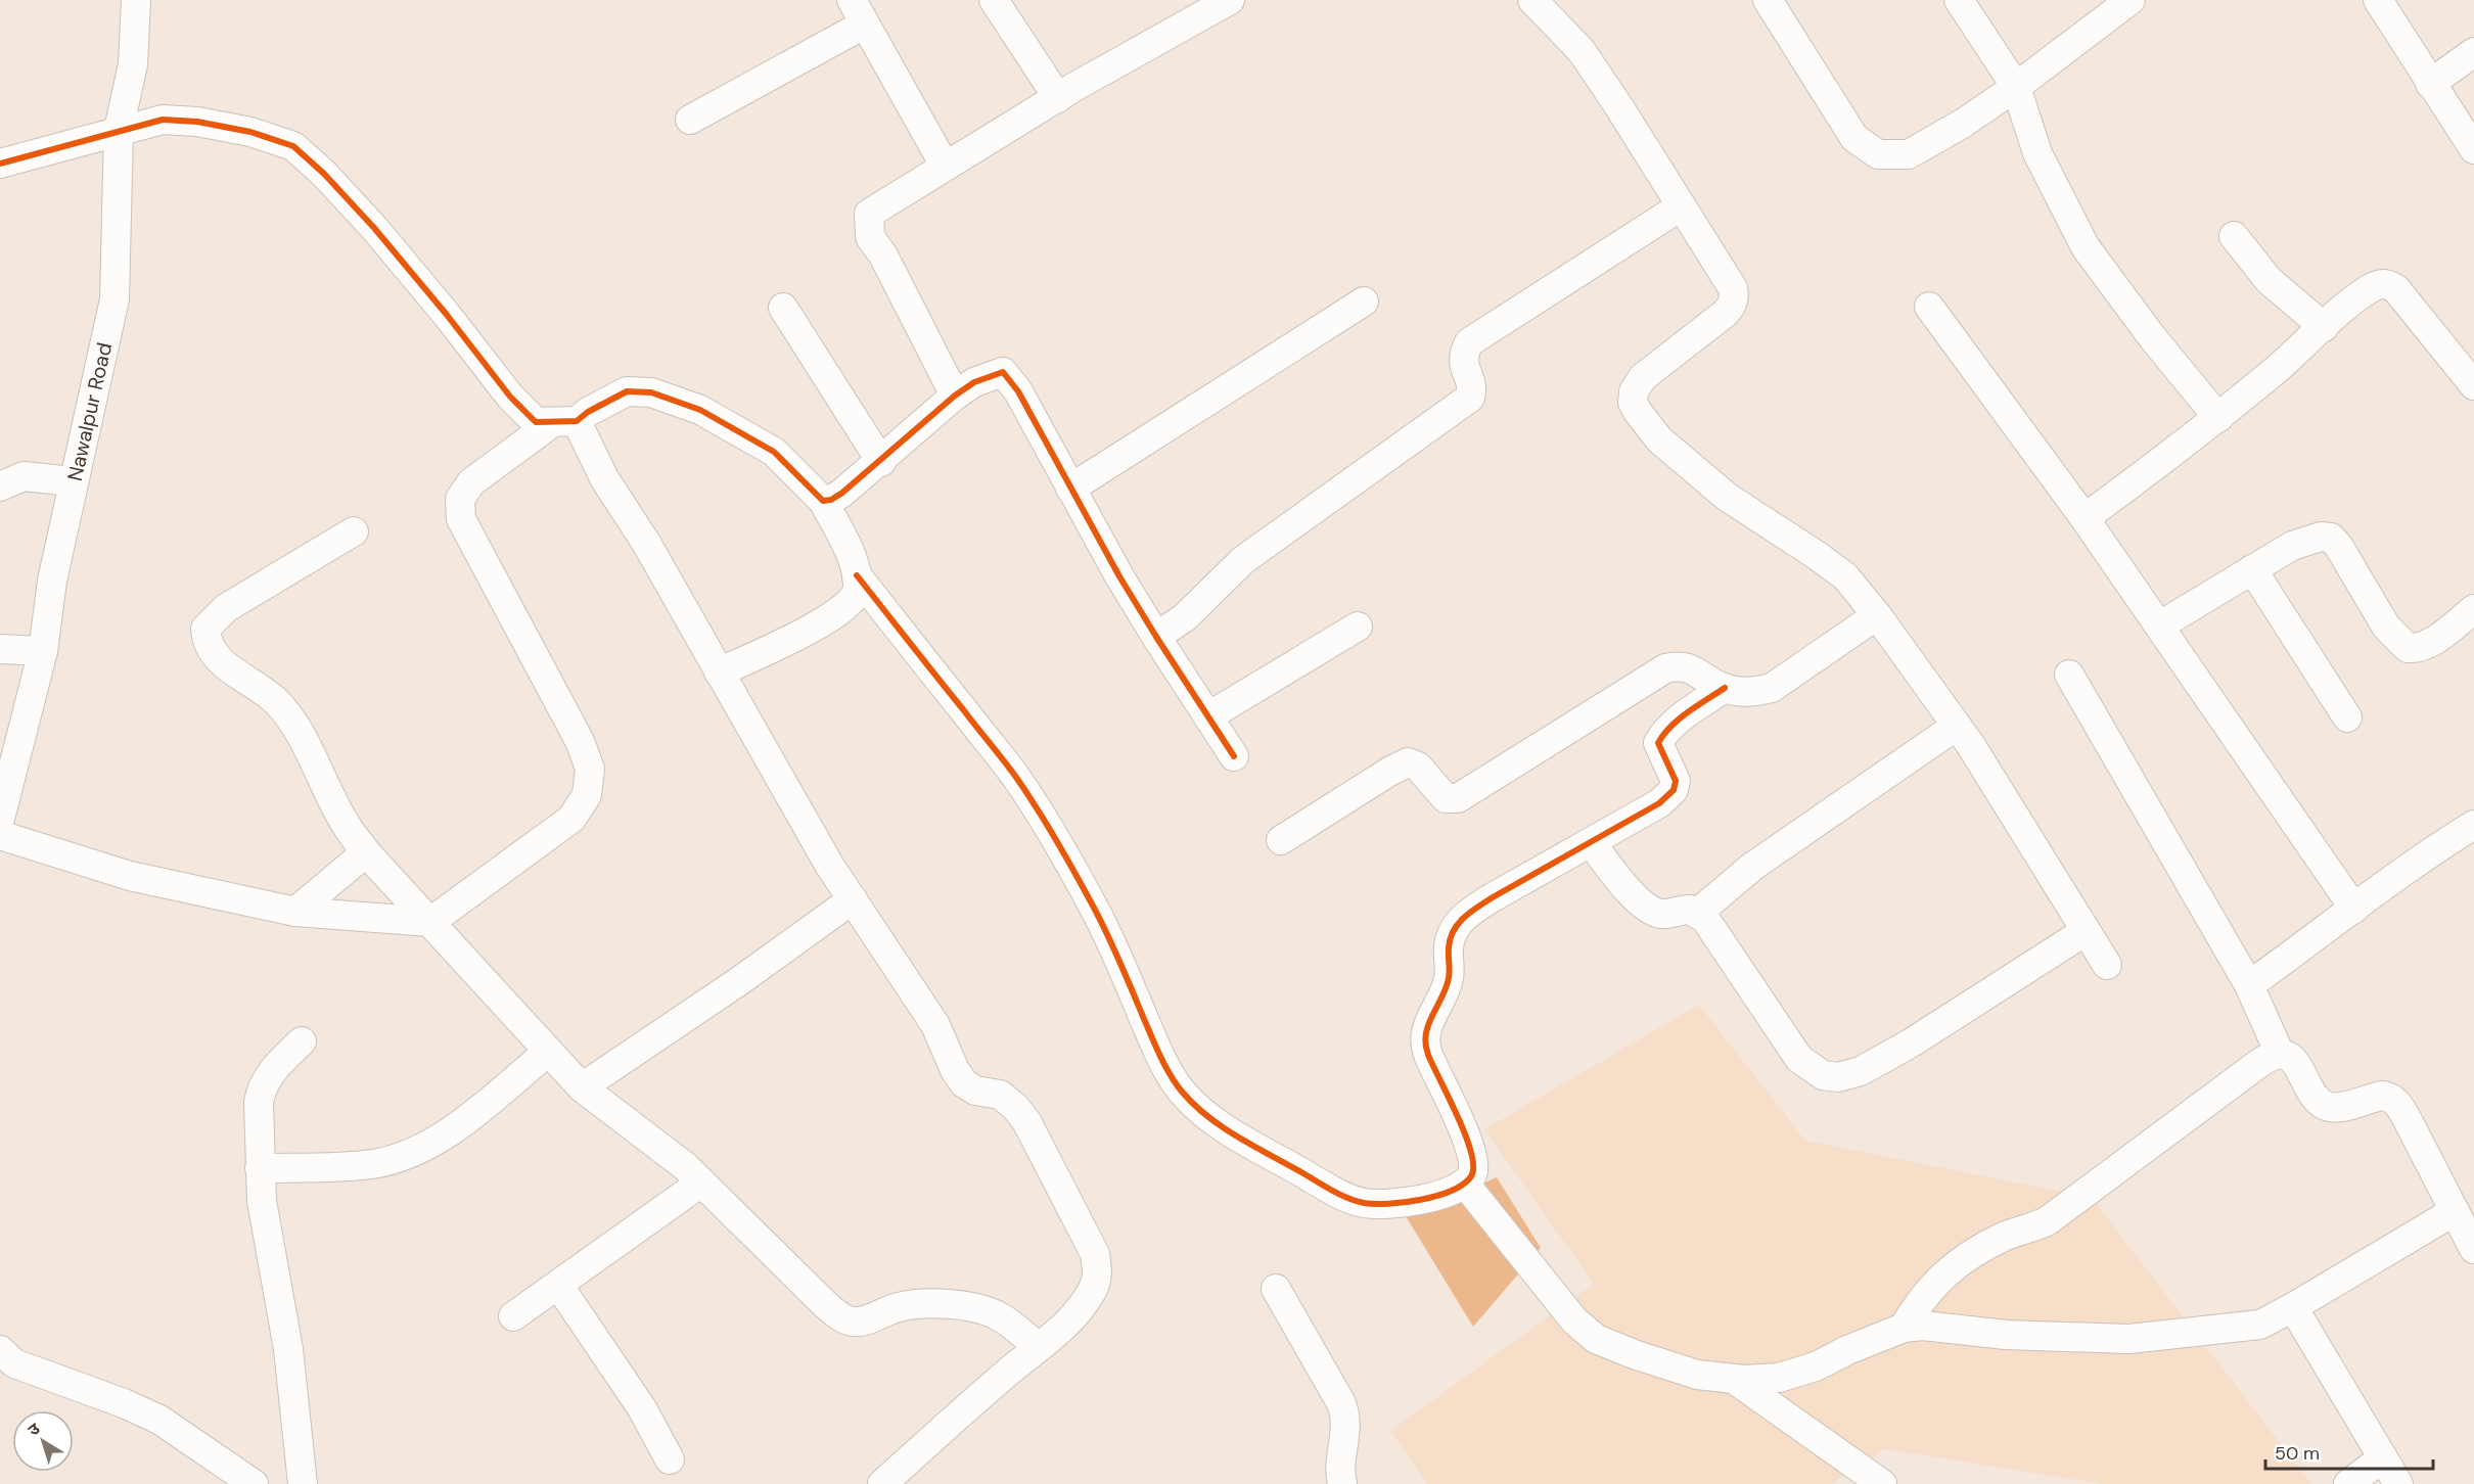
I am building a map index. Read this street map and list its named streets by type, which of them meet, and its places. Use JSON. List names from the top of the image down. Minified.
{"streets":{"street":["Nawalpur Road"]},"scale_bar":"50 m","north":"top left"}
